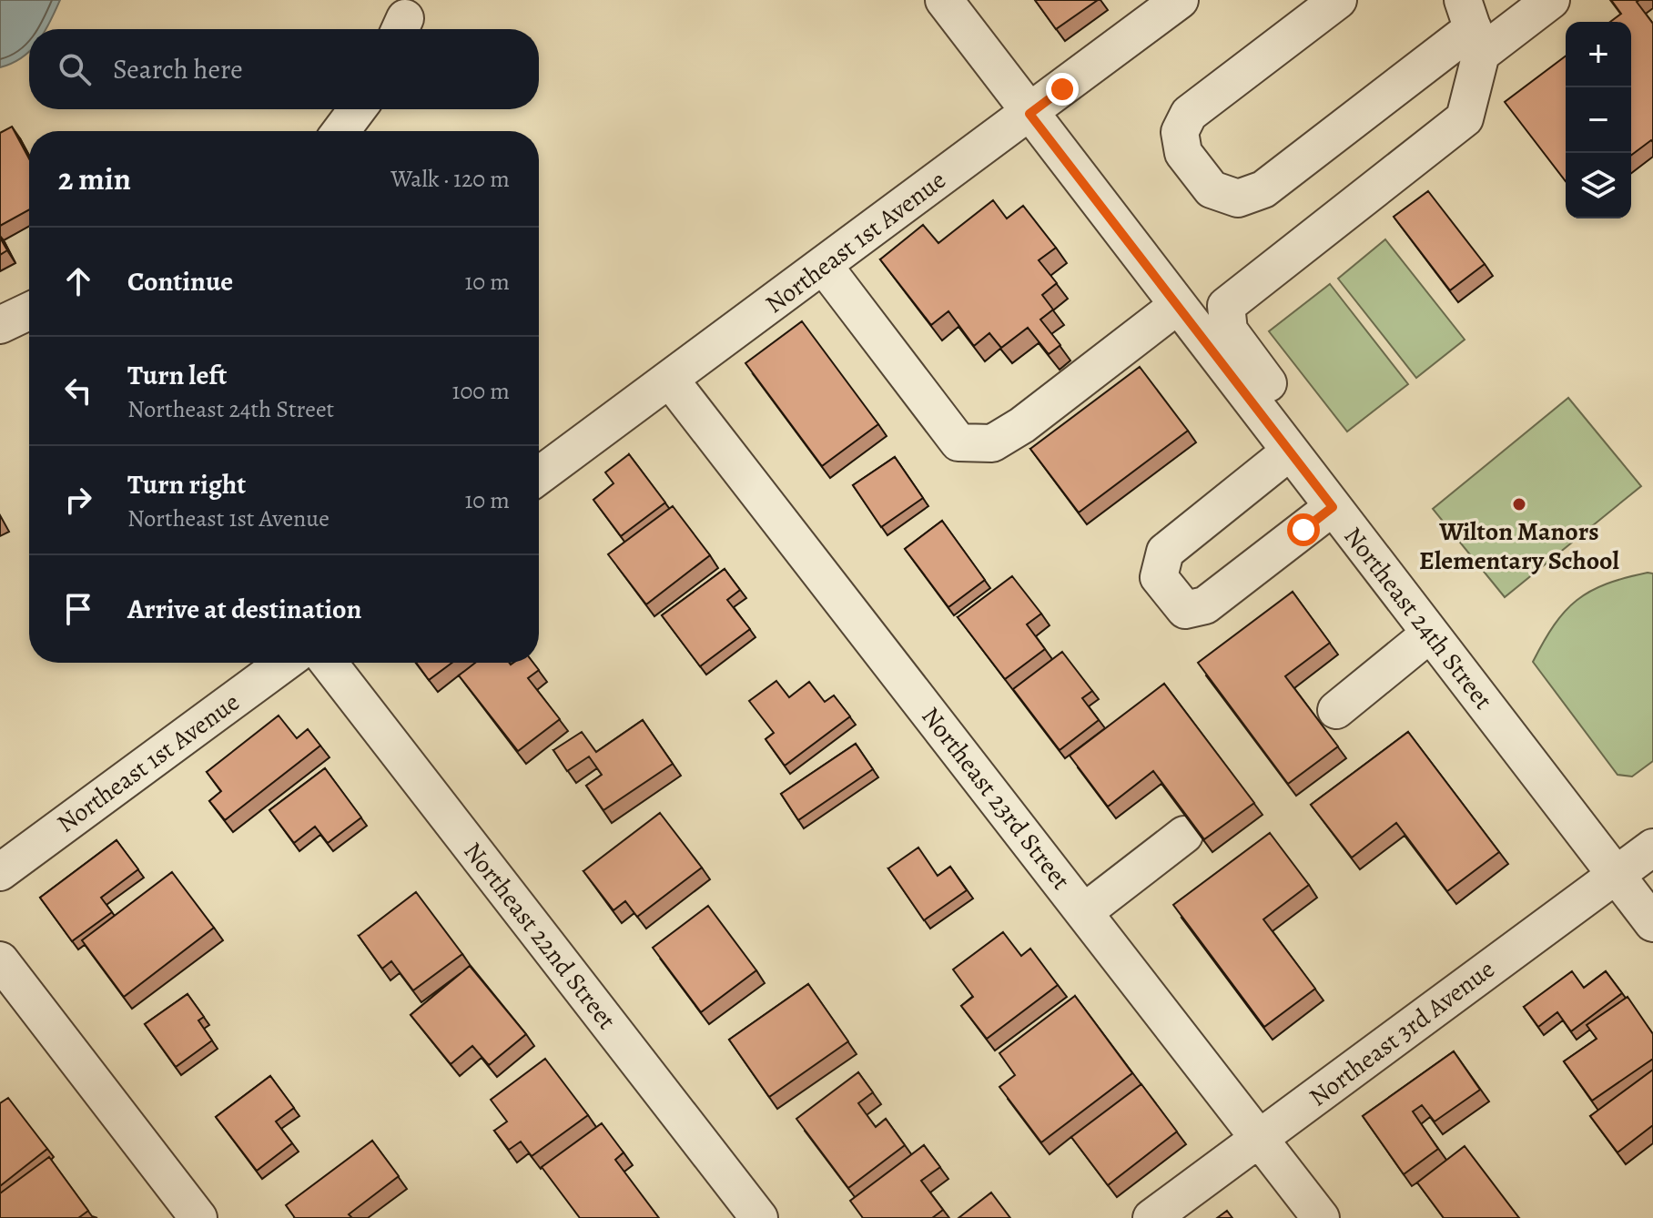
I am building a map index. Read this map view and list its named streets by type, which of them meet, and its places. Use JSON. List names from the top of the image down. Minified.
{"streets":{"street":["Northeast 1st Avenue","Northeast 24th Street","Northeast 23rd Street","Northeast 22nd Street","Northeast 3rd Avenue"]},"crossings":[["Northeast 1st Avenue","Northeast 24th Street"],["Northeast 1st Avenue","Northeast 23rd Street"],["Northeast 24th Street","Northeast 3rd Avenue"],["Northeast 23rd Street","Northeast 3rd Avenue"]],"places":["Wilton Manors Elementary School"],"page":{"map_buttons":["+","−"],"search":"Search here","heading":["2 min","Walk · 120 m"],"list":[["Continue","10 m"],["Turn left","Northeast 24th Street","100 m"],["Turn right","Northeast 1st Avenue","10 m"],"Arrive at destination"]}}
